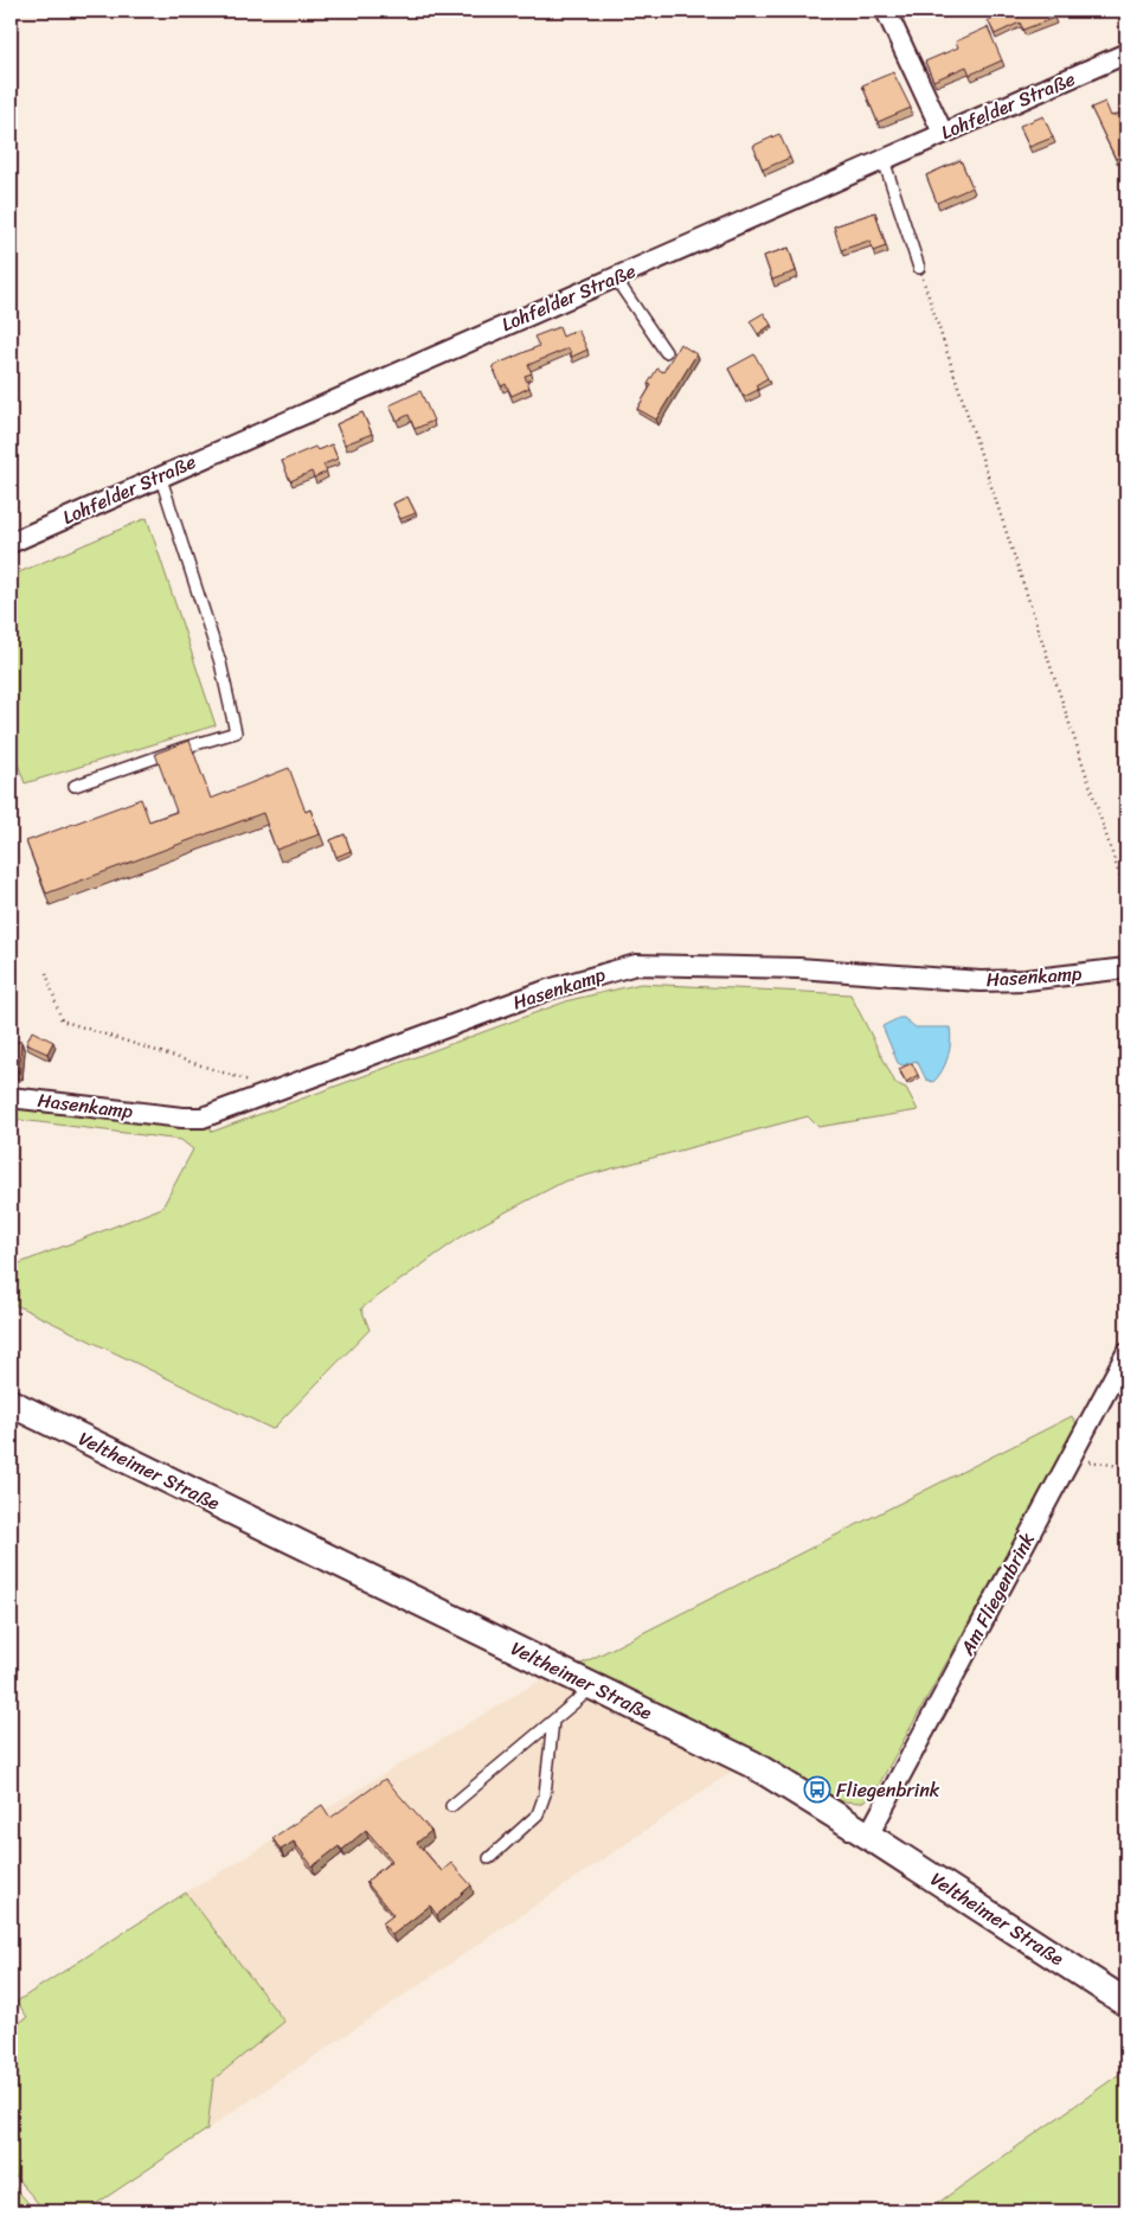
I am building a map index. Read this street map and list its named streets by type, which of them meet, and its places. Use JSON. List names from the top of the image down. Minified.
{"streets":{"main road":["Veltheimer Straße"],"street":["Lohfelder Straße","Hasenkamp","Am Fliegenbrink"]},"crossings":[["Veltheimer Straße","Am Fliegenbrink"]],"places":{"bus stop":["Fliegenbrink"]}}
